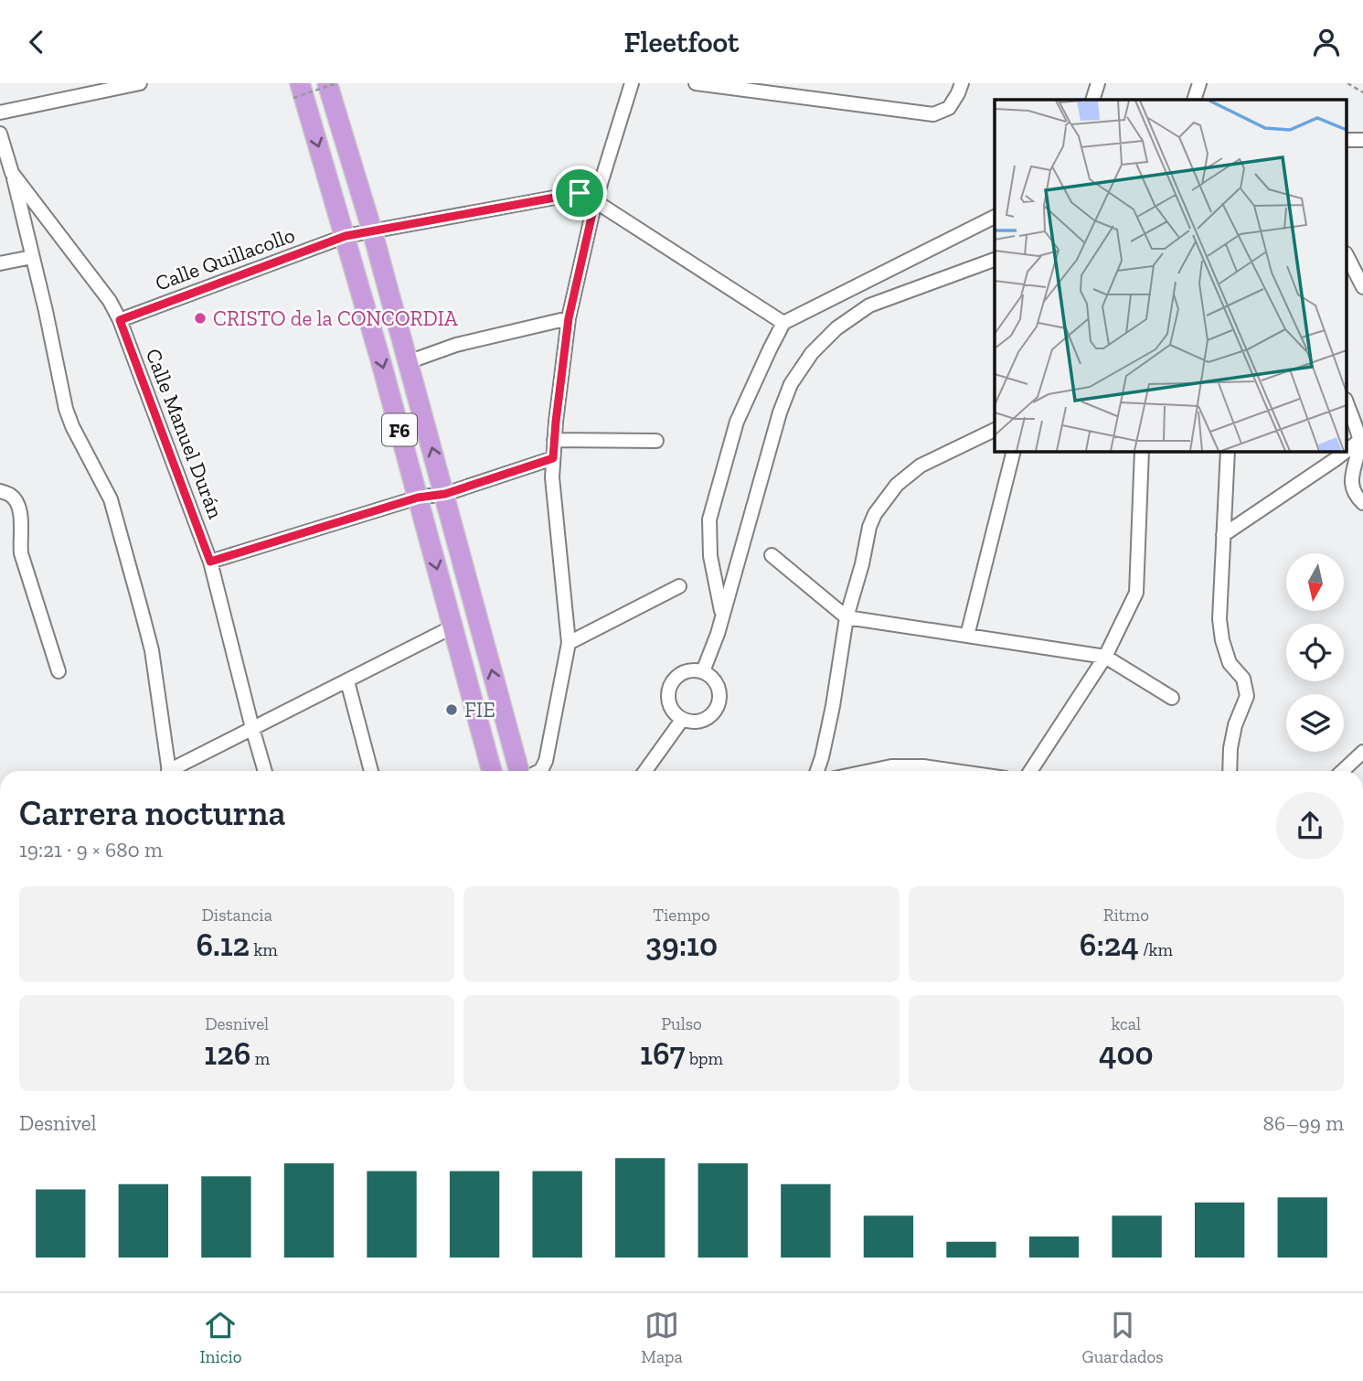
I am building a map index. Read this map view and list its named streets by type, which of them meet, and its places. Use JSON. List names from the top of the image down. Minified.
{"streets":{"highway":["F6"],"street":["Calle Quillacollo","Calle Manuel Durán"]},"crossings":[["Calle Quillacollo","F6"],["Calle Quillacollo","Calle Manuel Durán"]],"places":["CRISTO de la CONCORDIA","FIE"],"north":"bottom","page":{"header":"Fleetfoot","heading":["Carrera nocturna","19:21 · 9 × 680 m"],"stats":[["Distancia","6.12 km"],["Tiempo","39:10"],["Ritmo","6:24 /km"],["Desnivel","126 m"],["Pulso","167 bpm"],["kcal","400"]],"chart":["Desnivel","86–99 m"],"tabs":["Inicio","Mapa","Guardados"]}}
